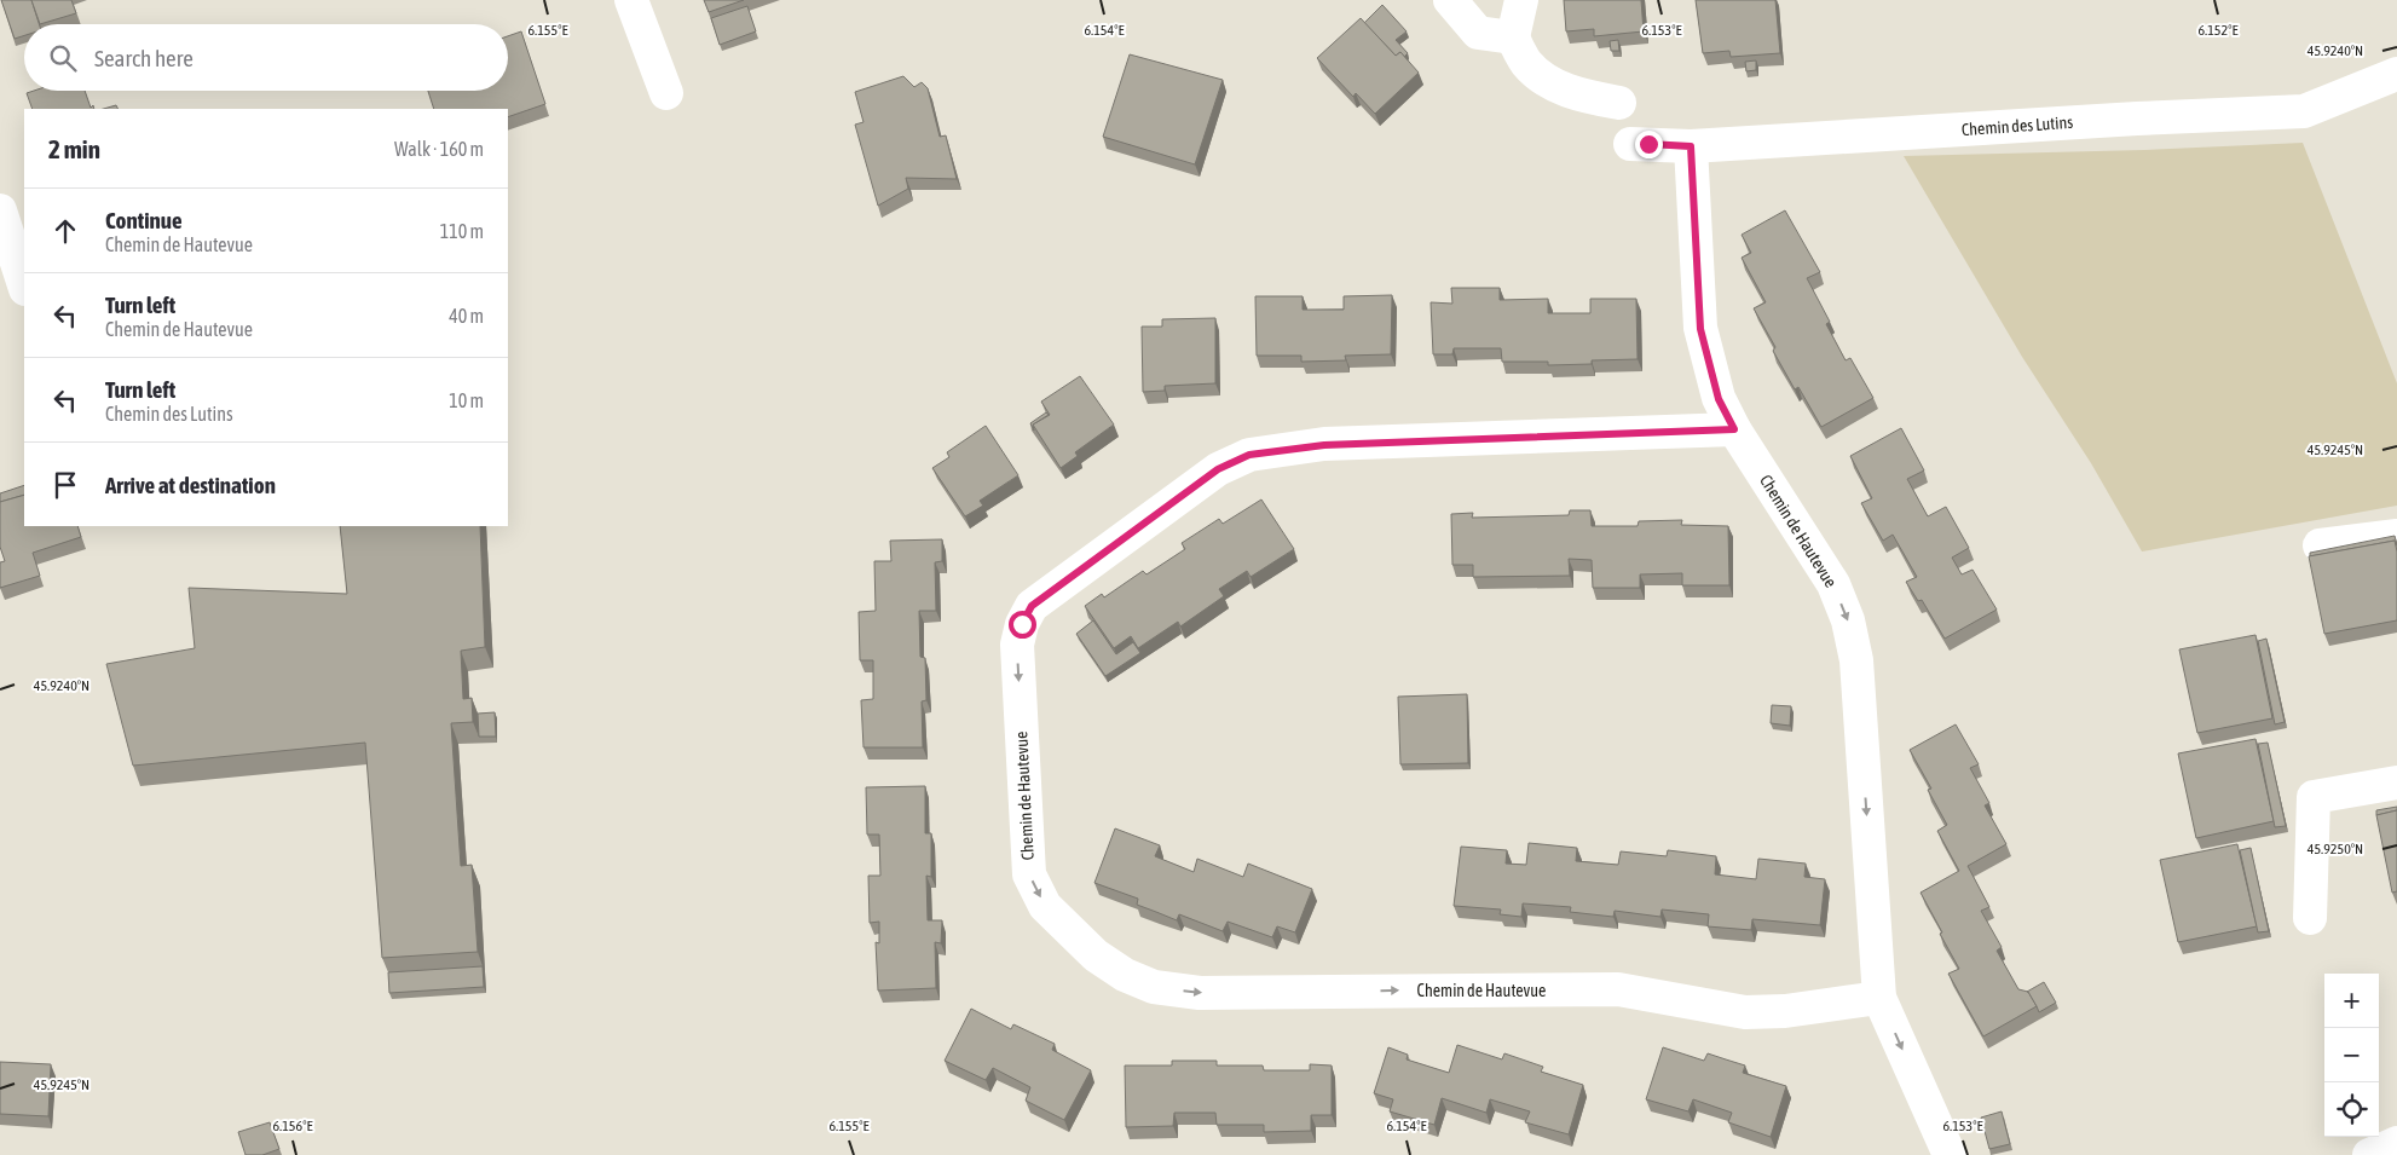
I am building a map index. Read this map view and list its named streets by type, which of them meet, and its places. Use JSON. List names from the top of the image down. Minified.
{"streets":{"street":["Chemin des Lutins","Chemin de Hautevue"]},"crossings":[["Chemin des Lutins","Chemin de Hautevue"]],"page":{"search":"Search here","heading":["2 min","Walk · 160 m"],"list":[["Continue","Chemin de Hautevue","110 m"],["Turn left","Chemin de Hautevue","40 m"],["Turn left","Chemin des Lutins","10 m"],"Arrive at destination"],"map_buttons":["+","−"]},"coordinates":["6.155°E","6.154°E","6.153°E","6.152°E","45.9240°N","45.9245°N","45.9250°N","6.156°E"]}
